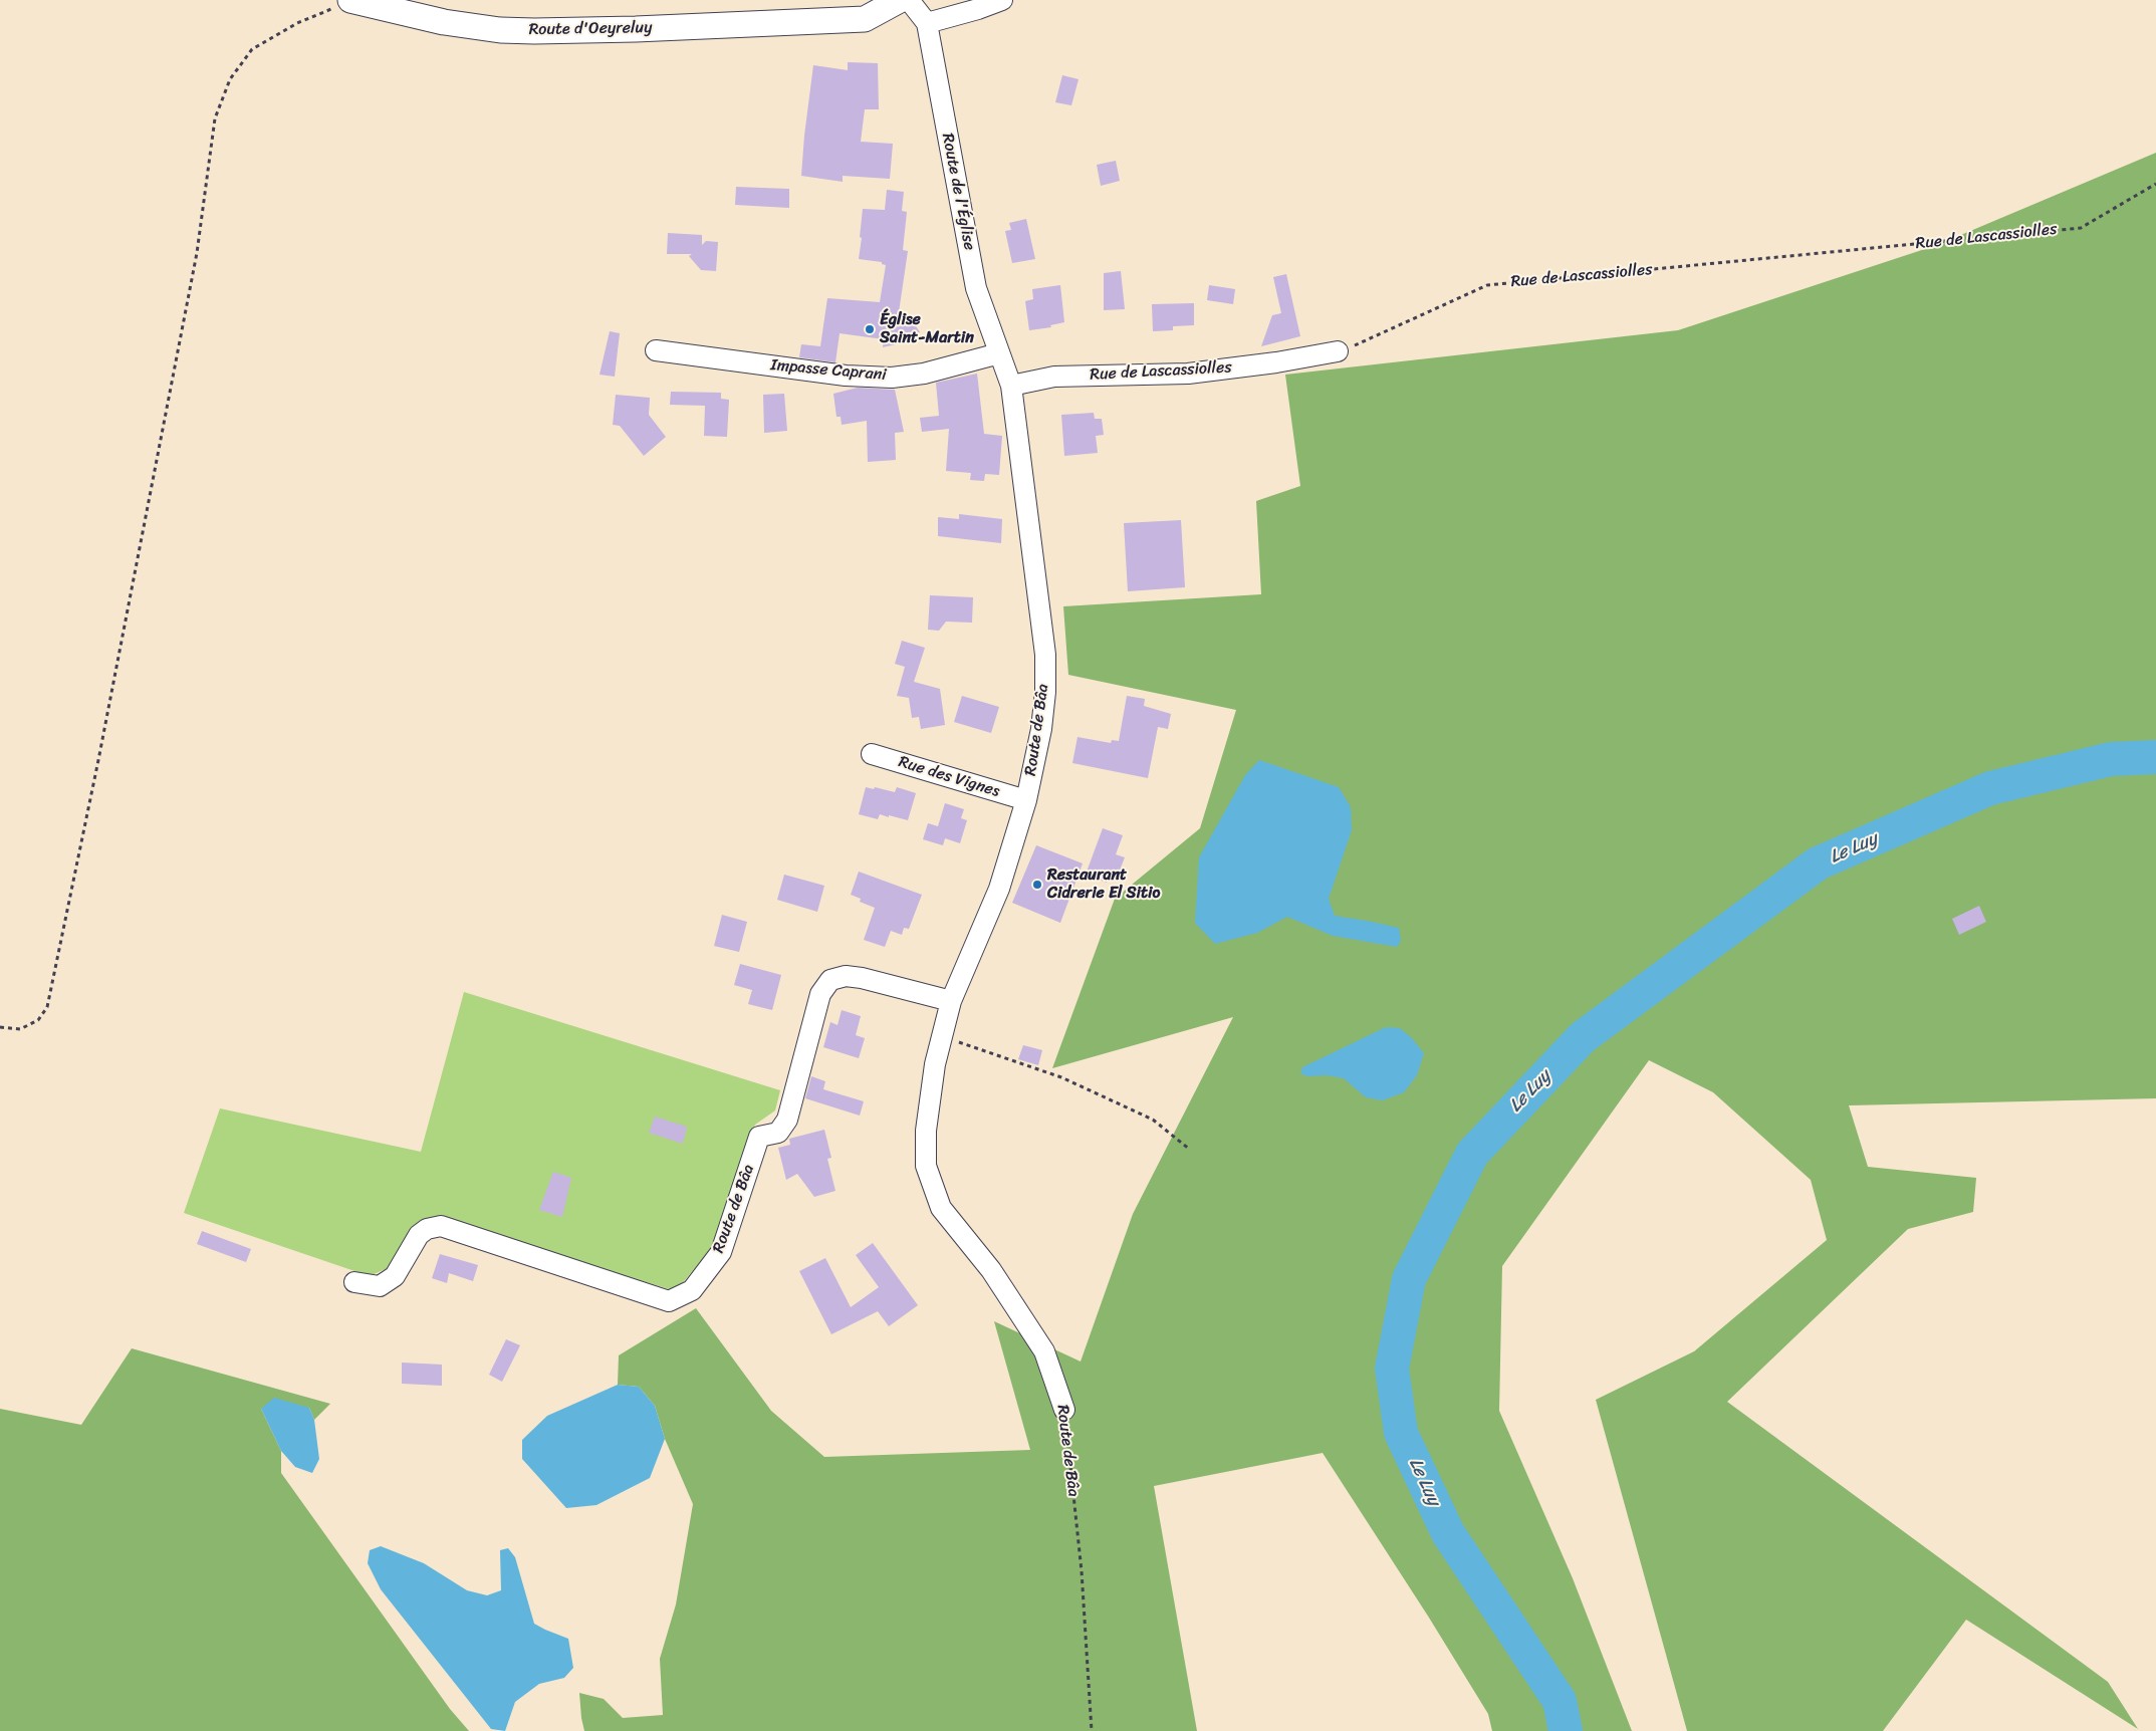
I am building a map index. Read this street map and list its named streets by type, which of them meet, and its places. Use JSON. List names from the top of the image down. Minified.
{"streets":{"street":["Route d'Oeyreluy","Route de l'Église","Rue de Lascassiolles","Impasse Caprani","Route de Bâa","Rue des Vignes"]},"crossings":[["Route de l'Église","Rue de Lascassiolles"],["Route de l'Église","Impasse Caprani"],["Route de l'Église","Route de Bâa"],["Rue de Lascassiolles","Route de Bâa"],["Route de Bâa","Rue des Vignes"]],"water":["Le Luy"],"places":["Église Saint-Martin","Restaurant Cidrerie El Sitio"]}
